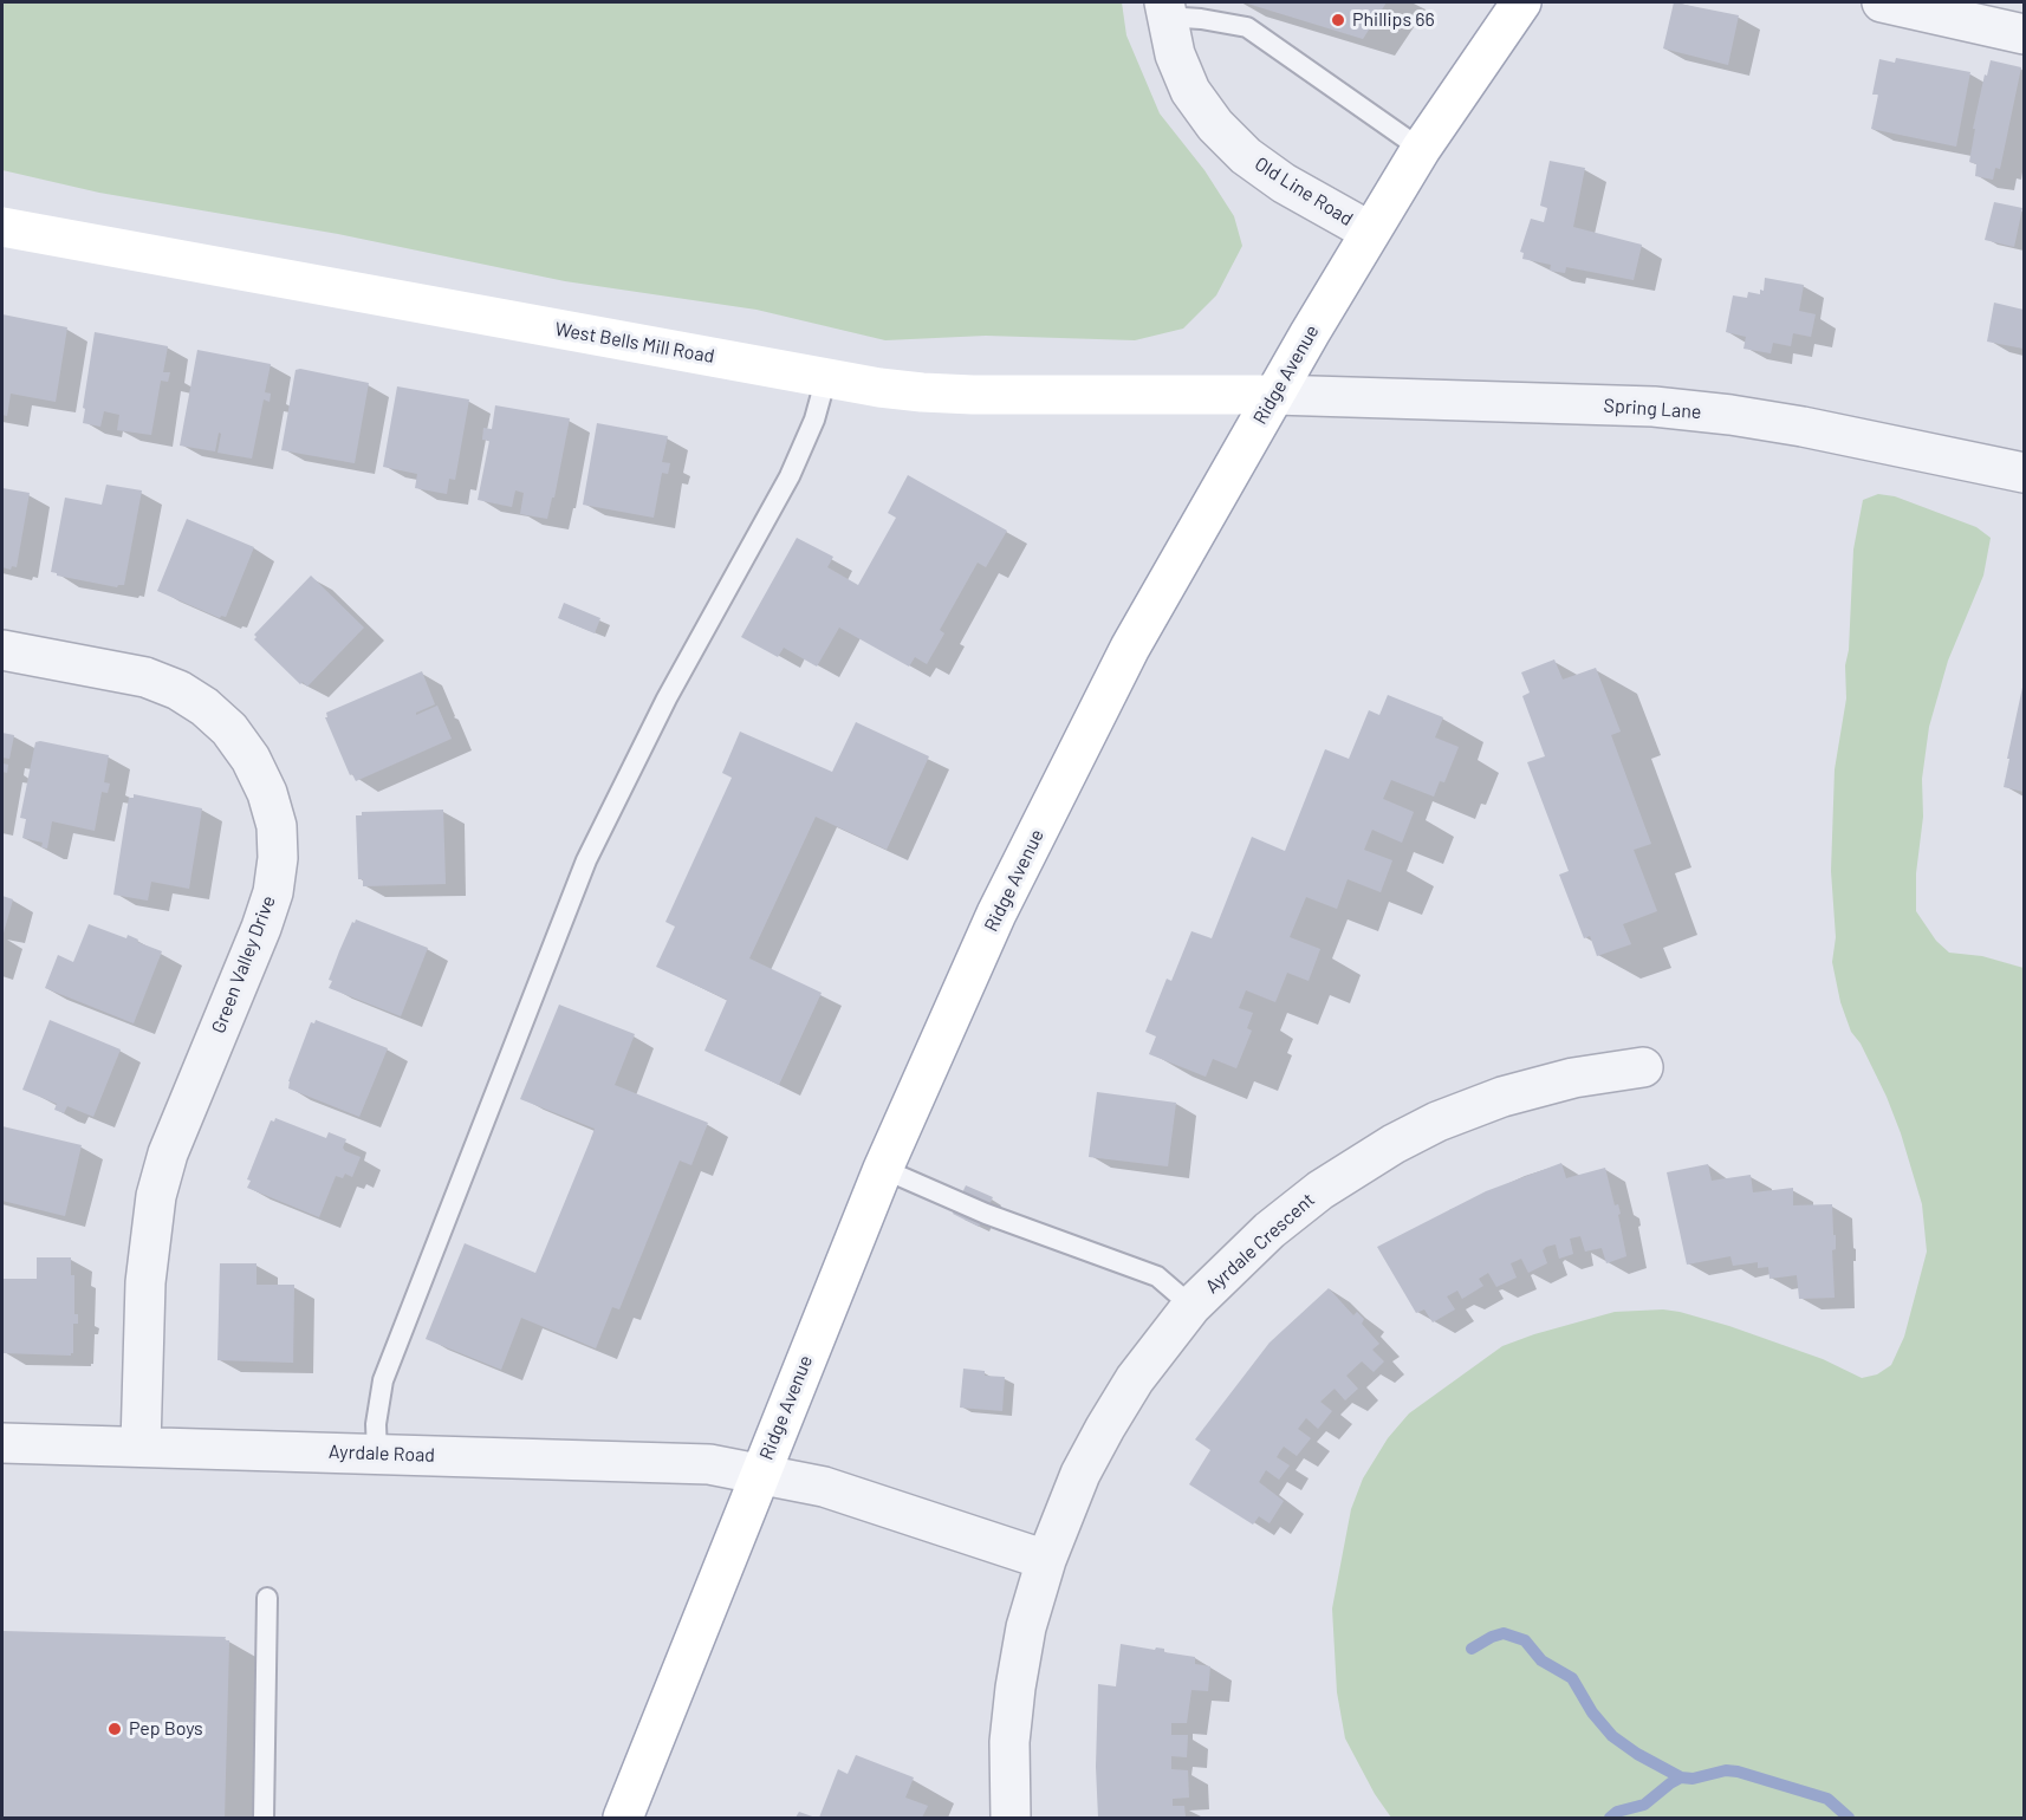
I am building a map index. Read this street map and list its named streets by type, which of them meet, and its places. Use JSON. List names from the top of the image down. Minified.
{"streets":{"main road":["West Bells Mill Road","Ridge Avenue"],"street":["Old Line Road","Spring Lane","Green Valley Drive","Ayrdale Crescent","Ayrdale Road"]},"crossings":[["Old Line Road","Ridge Avenue"],["West Bells Mill Road","Ridge Avenue"],["West Bells Mill Road","Spring Lane"],["Ridge Avenue","Spring Lane"],["Ridge Avenue","Ayrdale Road"],["Green Valley Drive","Ayrdale Road"]],"places":["Phillips 66","Pep Boys"]}
